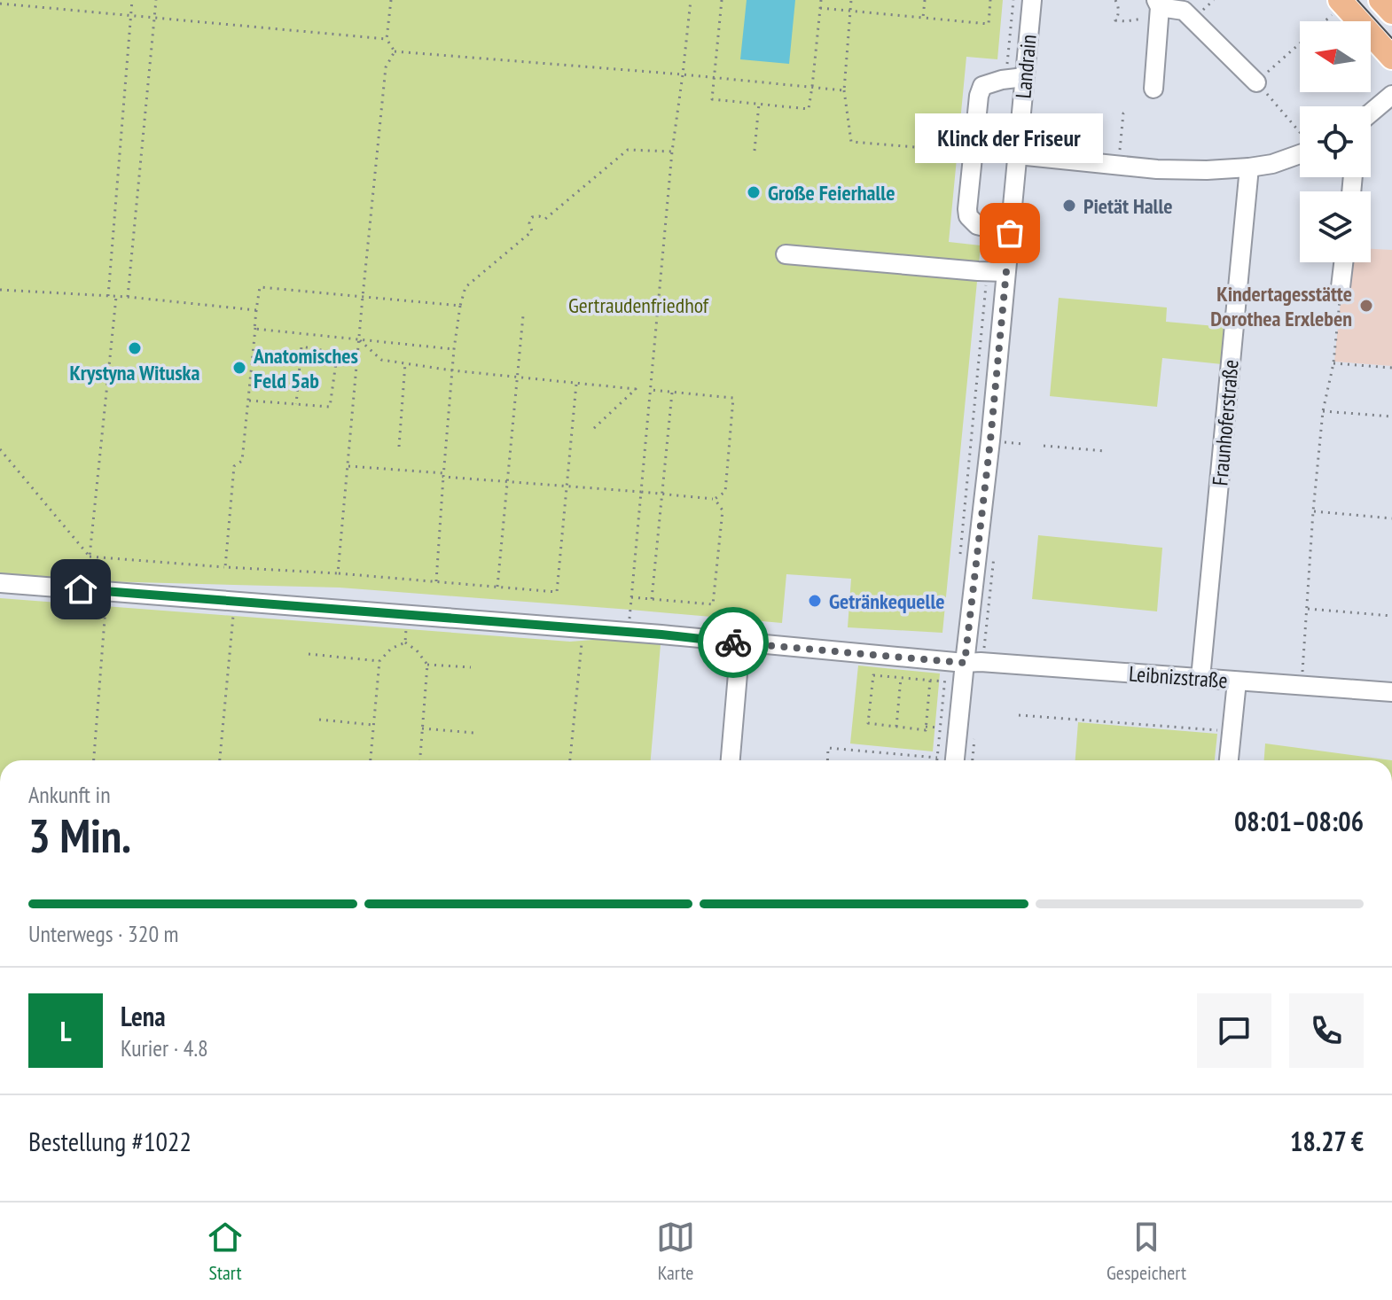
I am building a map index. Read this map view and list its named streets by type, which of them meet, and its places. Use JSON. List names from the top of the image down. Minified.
{"streets":{"street":["Landrain","Fraunhoferstraße","Leibnizstraße"]},"crossings":[["Landrain","Leibnizstraße"],["Fraunhoferstraße","Leibnizstraße"]],"parks":["Gertraudenfriedhof"],"places":["Große Feierhalle","Pietät Halle","Klinck der Friseur","Kindertagesstätte Dorothea Erxleben","Krystyna Wituska","Anatomisches Feld 5ab","Getränkequelle"],"north":"left","page":{"bubble":"Klinck der Friseur","heading":["3 Min.","Ankunft in","08:01–08:06"],"panel":["Lena","Kurier · 4.8","Bestellung #1022","18.27 €"],"bar":"Unterwegs · 320 m","round":"L","tabs":["Start","Karte","Gespeichert"]}}
